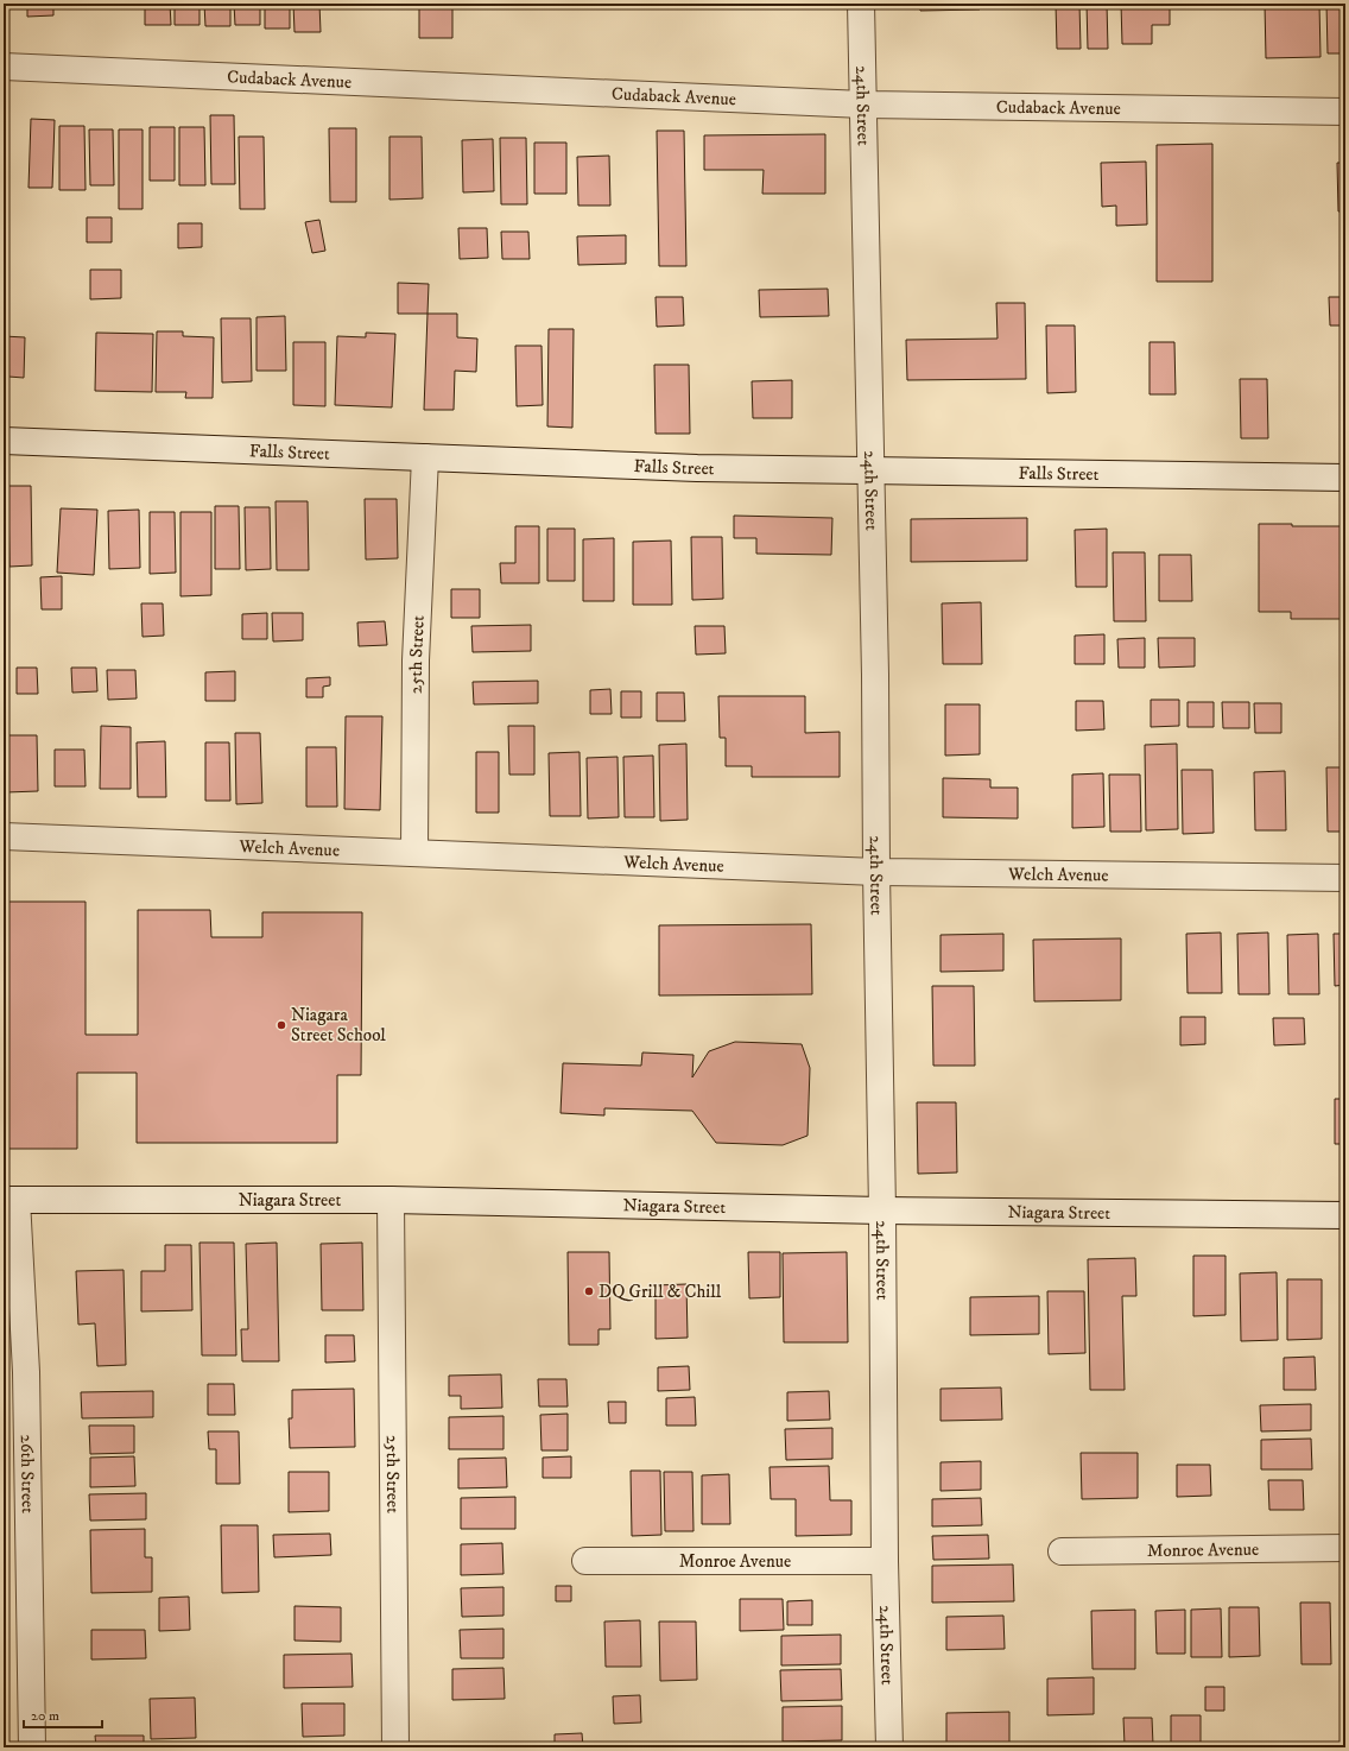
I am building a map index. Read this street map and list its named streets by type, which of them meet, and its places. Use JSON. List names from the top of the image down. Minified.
{"streets":{"street":["Cudaback Avenue","24th Street","Falls Street","25th Street","Welch Avenue","Niagara Street","26th Street","Monroe Avenue"]},"crossings":[["Cudaback Avenue","24th Street"],["24th Street","Falls Street"],["24th Street","Welch Avenue"],["24th Street","Niagara Street"],["24th Street","Monroe Avenue"],["Falls Street","25th Street"],["25th Street","Welch Avenue"],["25th Street","Niagara Street"],["Niagara Street","26th Street"]],"places":["Niagara Street School","DQ Grill & Chill"],"scale_bar":"20 m"}
